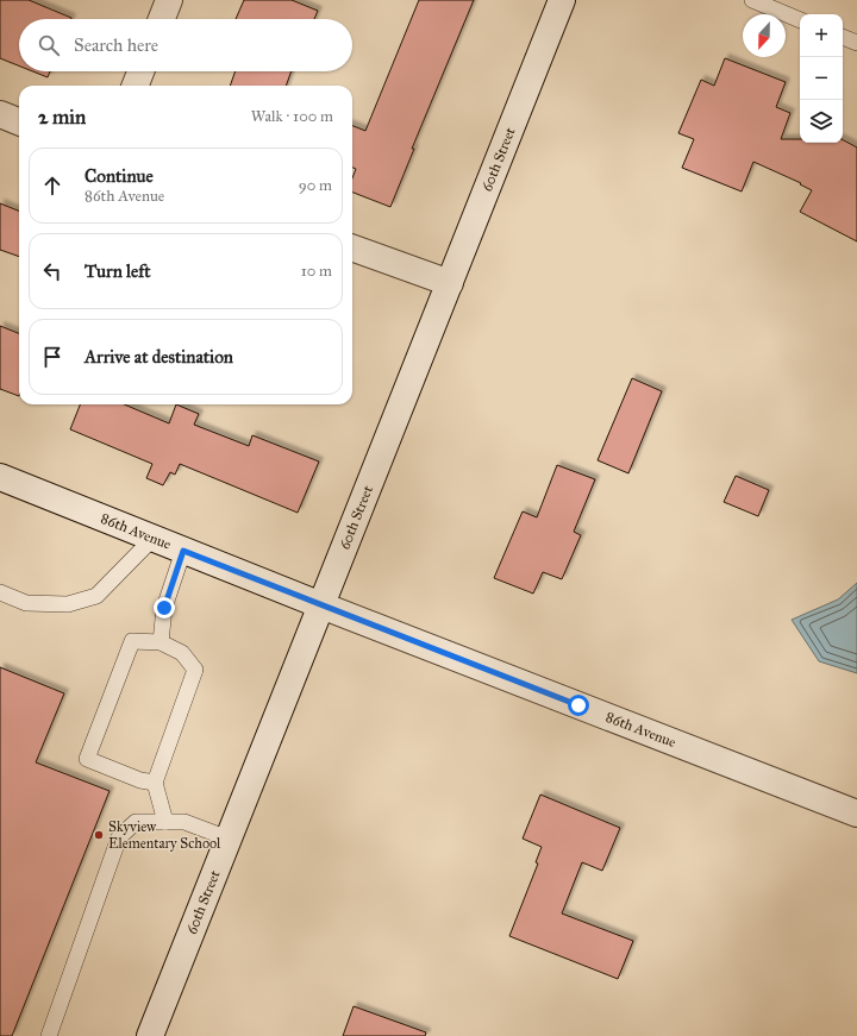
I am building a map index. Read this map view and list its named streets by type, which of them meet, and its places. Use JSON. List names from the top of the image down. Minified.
{"streets":{"street":["60th Street","86th Avenue"]},"crossings":[["60th Street","86th Avenue"]],"places":["Skyview Elementary School"],"north":"bottom","page":{"map_buttons":["+","−"],"search":"Search here","heading":["2 min","Walk · 100 m"],"list":[["Continue","86th Avenue","90 m"],["Turn left","10 m"],"Arrive at destination"]}}
